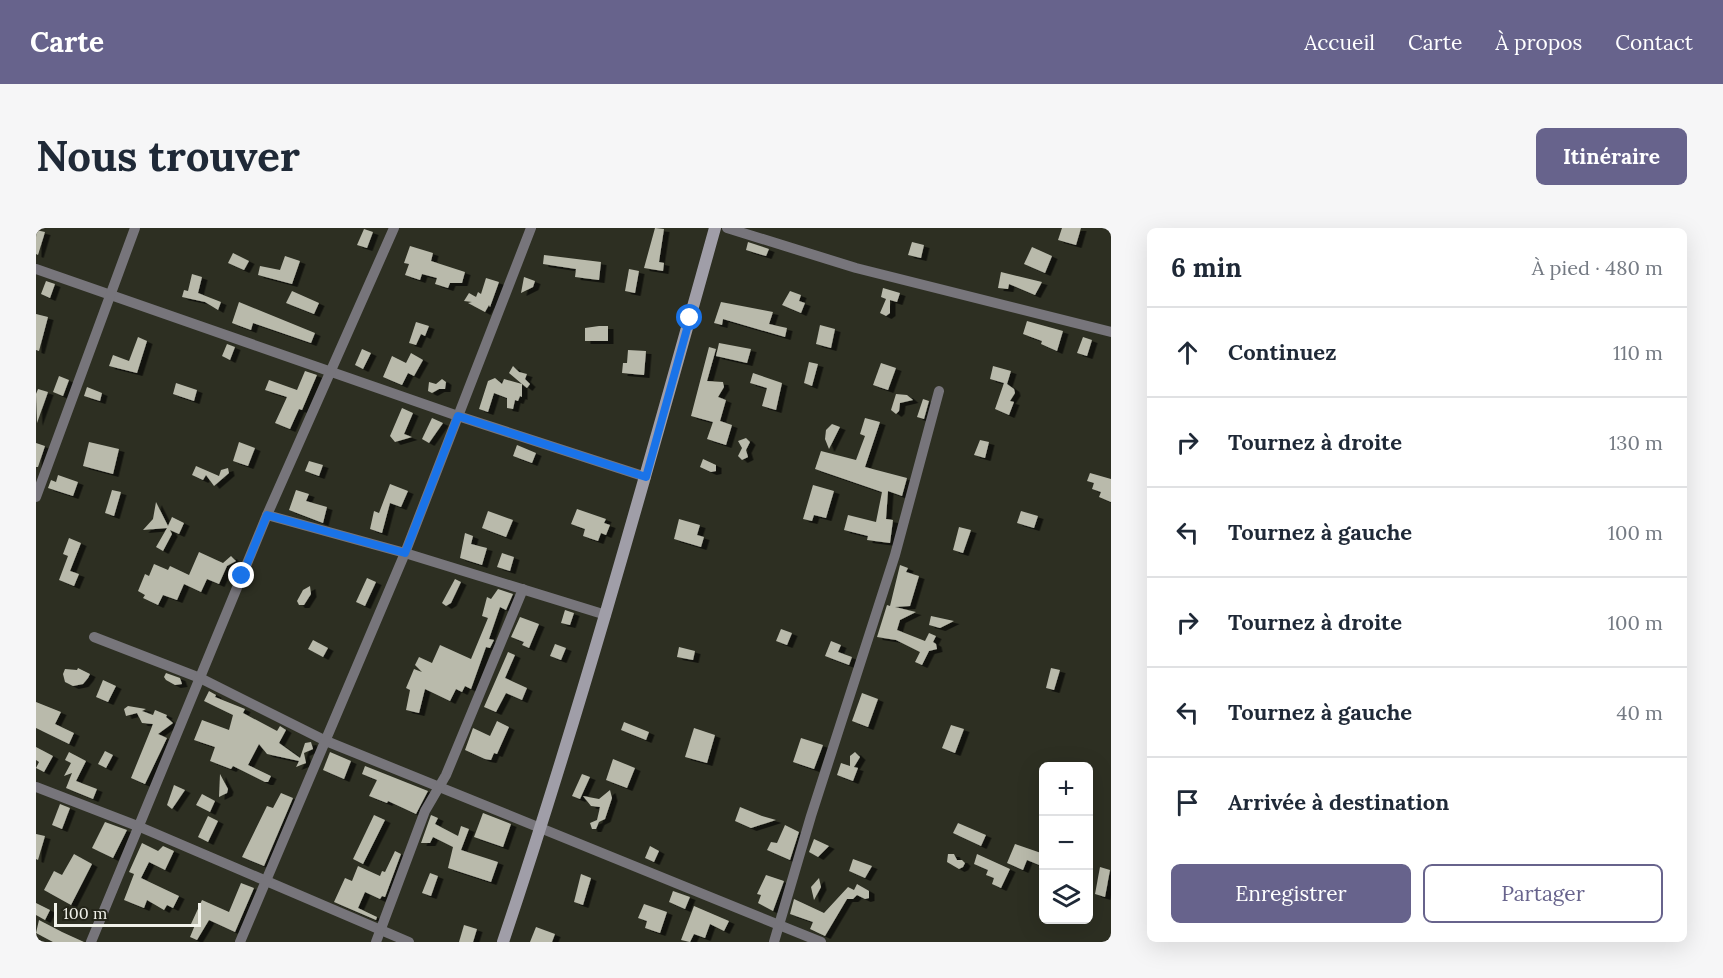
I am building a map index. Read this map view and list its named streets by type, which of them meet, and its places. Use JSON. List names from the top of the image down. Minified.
{"scale_bar":"100 m","page":{"header":"Carte","nav":["Accueil","Carte","À propos","Contact"],"buttons":["Itinéraire",["Enregistrer","Partager"]],"title":"Nous trouver","heading":["6 min","À pied · 480 m"],"list":[["Continuez","110 m"],["Tournez à droite","130 m"],["Tournez à gauche","100 m"],["Tournez à droite","100 m"],["Tournez à gauche","40 m"],"Arrivée à destination"],"map_buttons":["+","−"],"scale":"100 m"}}
